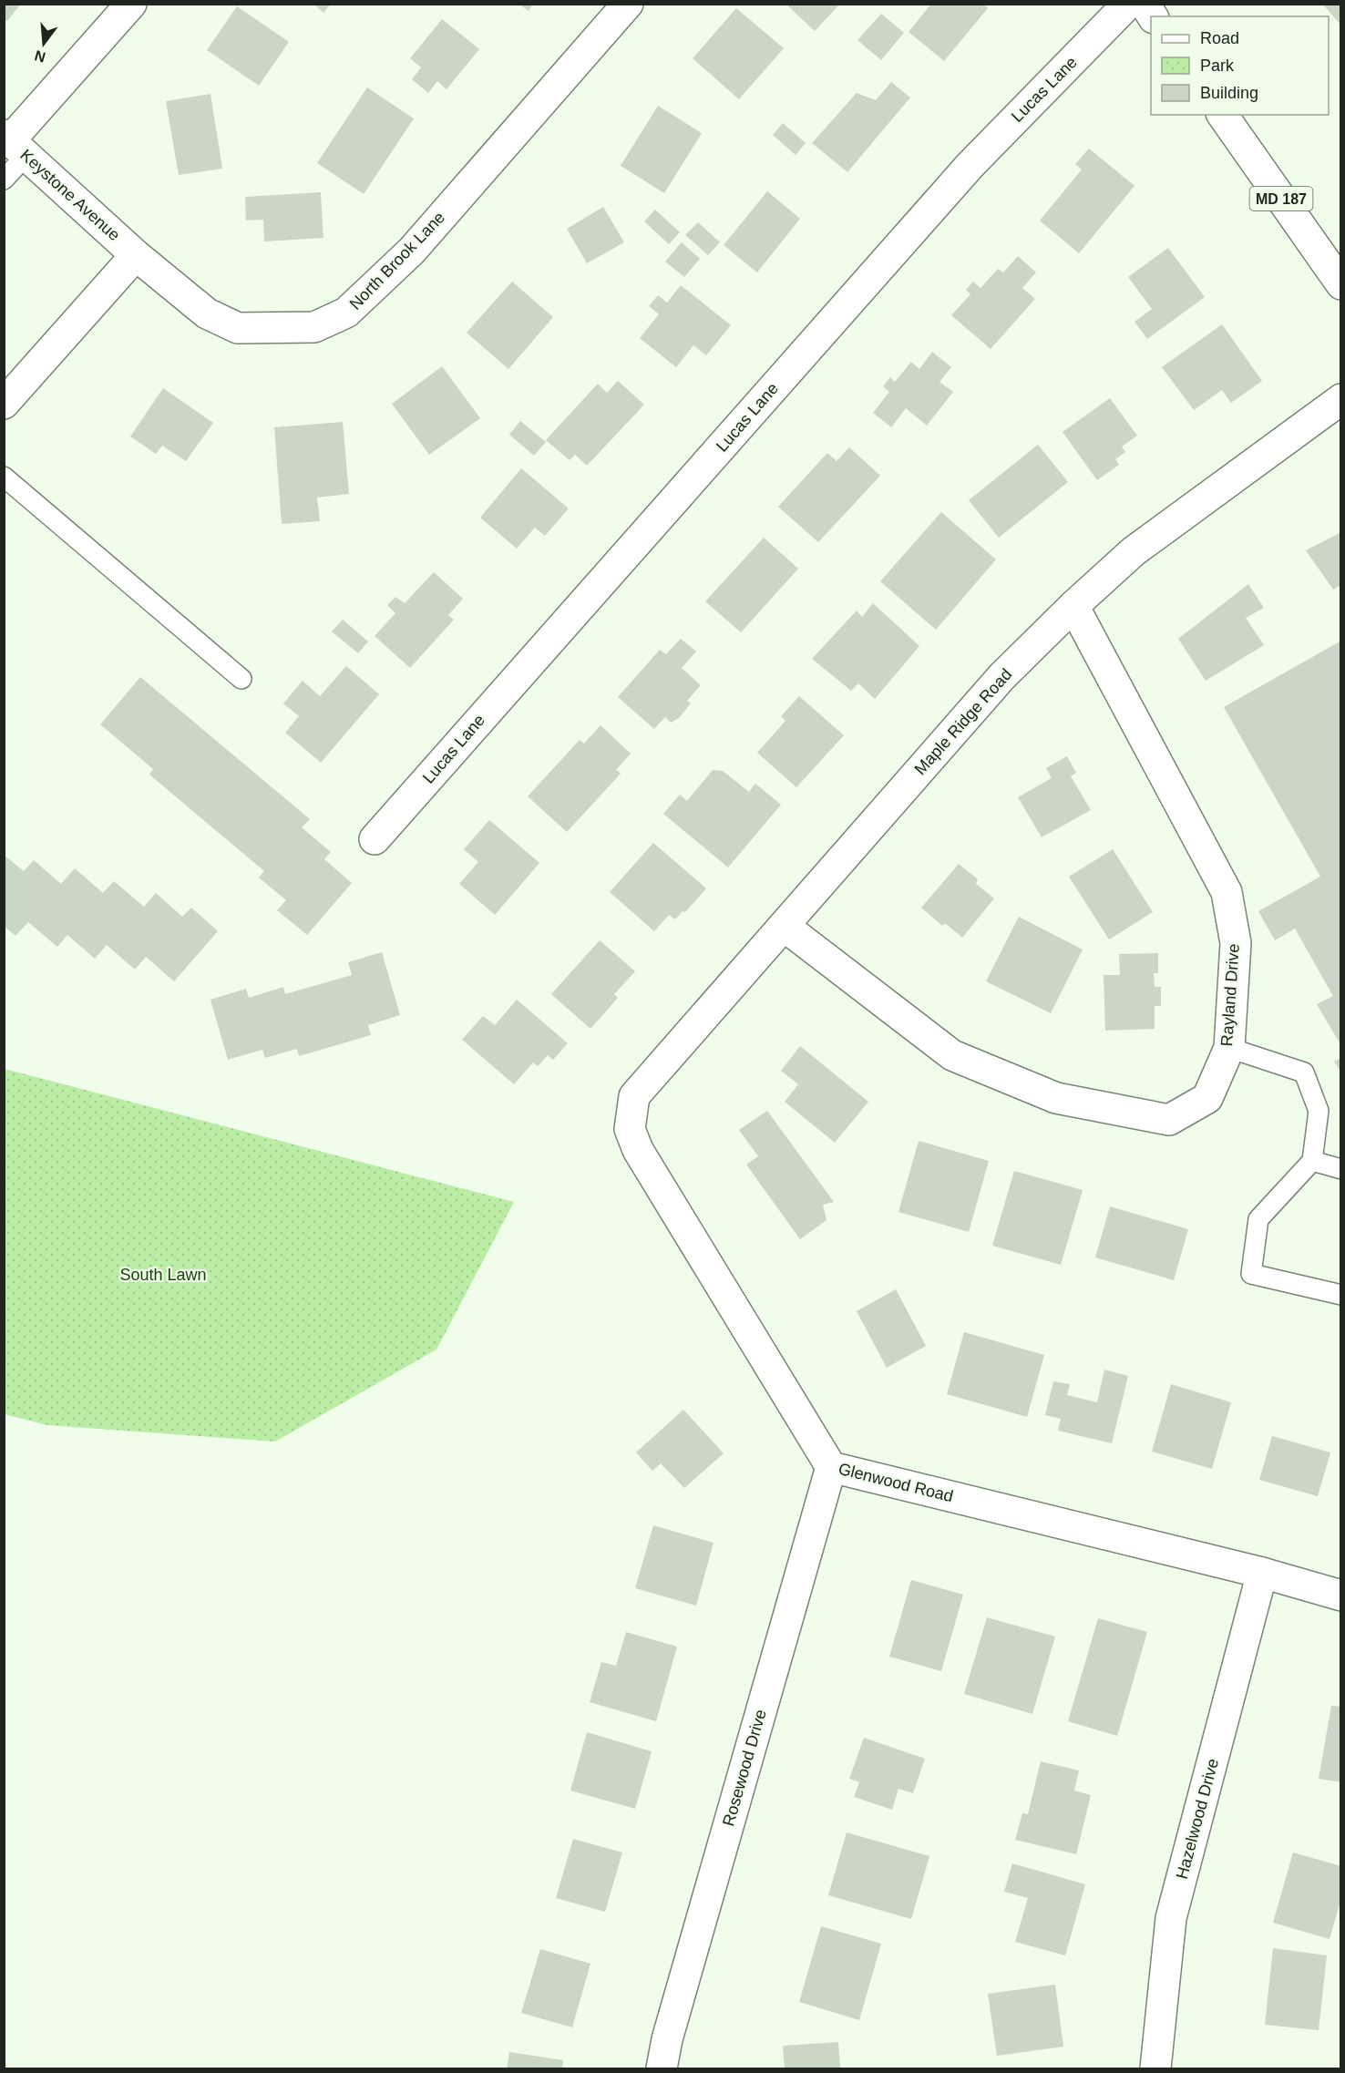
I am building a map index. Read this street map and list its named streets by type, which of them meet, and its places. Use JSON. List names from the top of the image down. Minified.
{"streets":{"street":["Lucas Lane","Keystone Avenue","MD 187","North Brook Lane","Maple Ridge Road","Rayland Drive","Glenwood Road","Rosewood Drive","Hazelwood Drive"]},"crossings":[["Keystone Avenue","North Brook Lane"],["Maple Ridge Road","Rayland Drive"],["Maple Ridge Road","Glenwood Road"],["Glenwood Road","Rosewood Drive"],["Glenwood Road","Hazelwood Drive"]],"parks":["South Lawn"],"legend":["Road","Park","Building"],"north":"bottom"}
